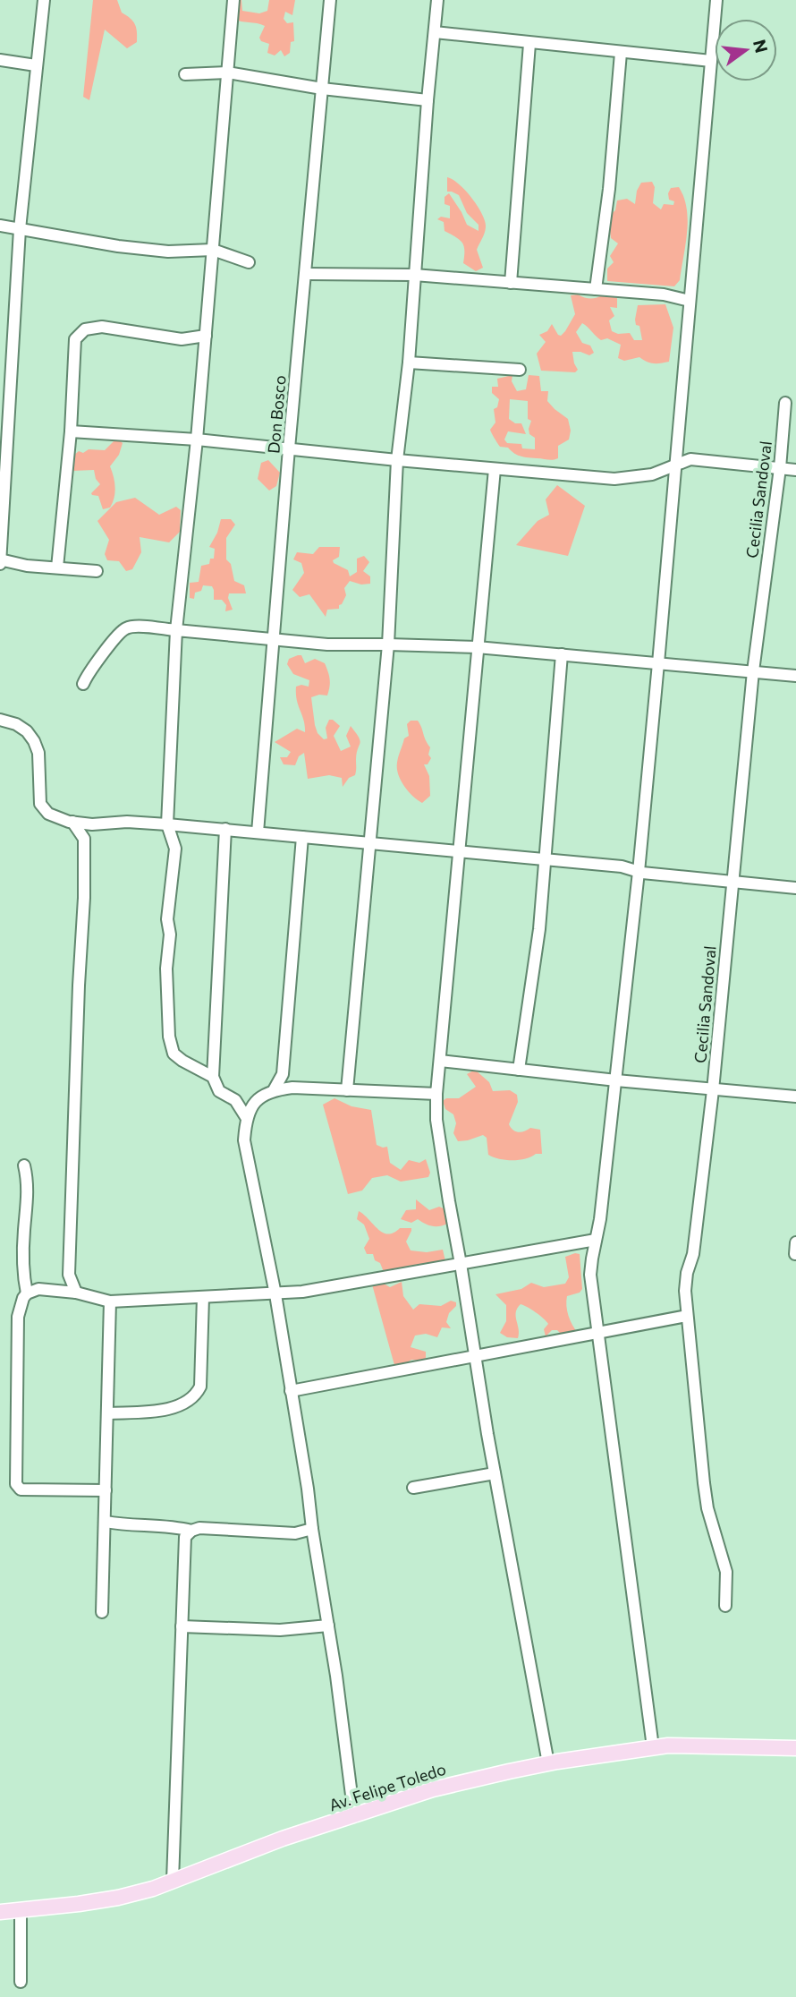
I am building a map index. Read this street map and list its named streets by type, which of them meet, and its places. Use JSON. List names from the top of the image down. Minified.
{"streets":{"main road":["Av. Felipe Toledo"],"street":["Don Bosco","Cecilia Sandoval"]},"north":"right"}
